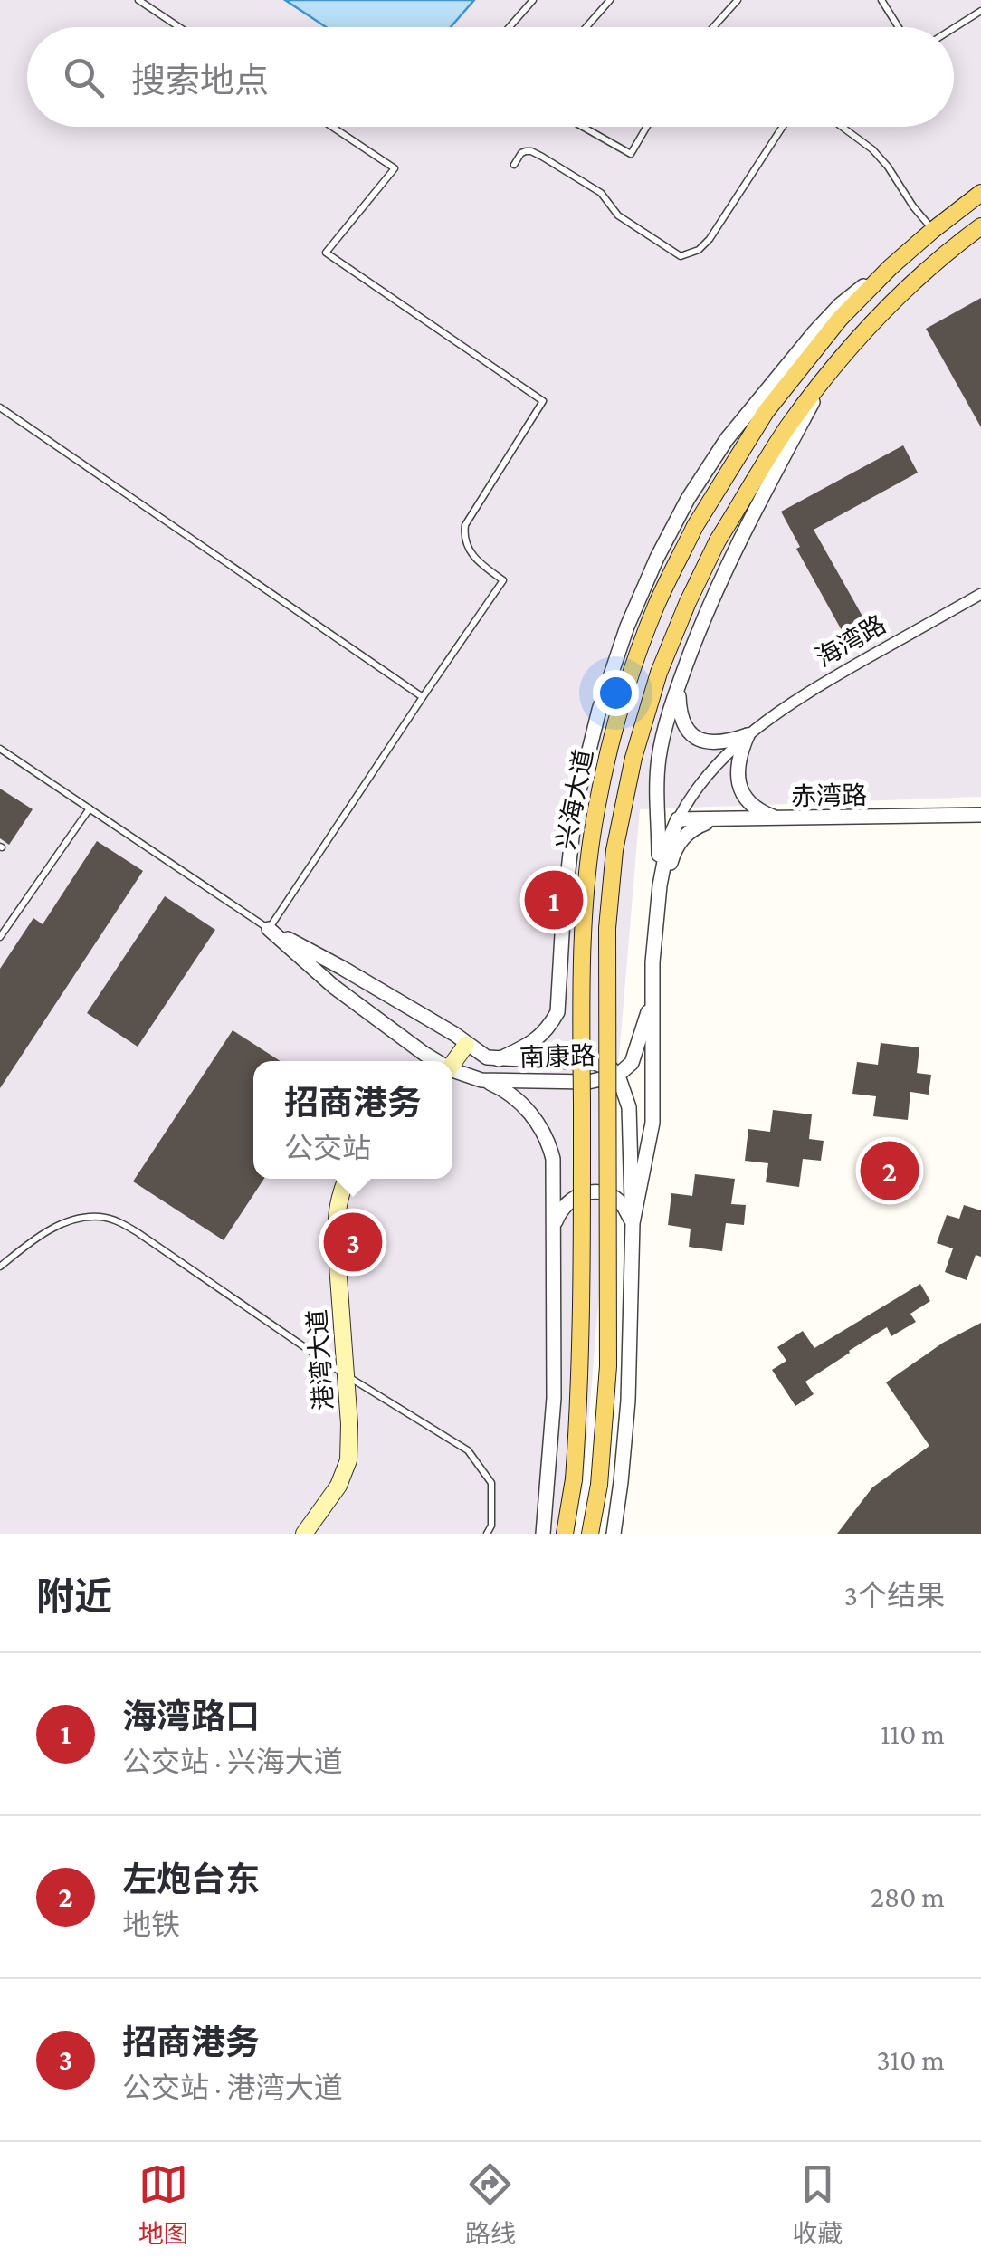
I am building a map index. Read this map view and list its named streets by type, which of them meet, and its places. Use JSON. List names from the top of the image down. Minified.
{"streets":{"main road":["兴海大道","港湾大道"],"street":["海湾路","赤湾路","南康路"]},"crossings":[["海湾路","赤湾路"],["海湾路","兴海大道"],["赤湾路","兴海大道"],["兴海大道","南康路"]],"page":{"search":"搜索地点","pins":["1","2","3"],"popup":["招商港务","公交站"],"heading":["附近","3个结果"],"list":[{"mark":"1","name":"海湾路口","note":"公交站 · 兴海大道","value":"110 m"},{"mark":"2","name":"左炮台东","note":"地铁","value":"280 m"},{"mark":"3","name":"招商港务","note":"公交站 · 港湾大道","value":"310 m"}],"nav":["地图","路线","收藏"]}}
